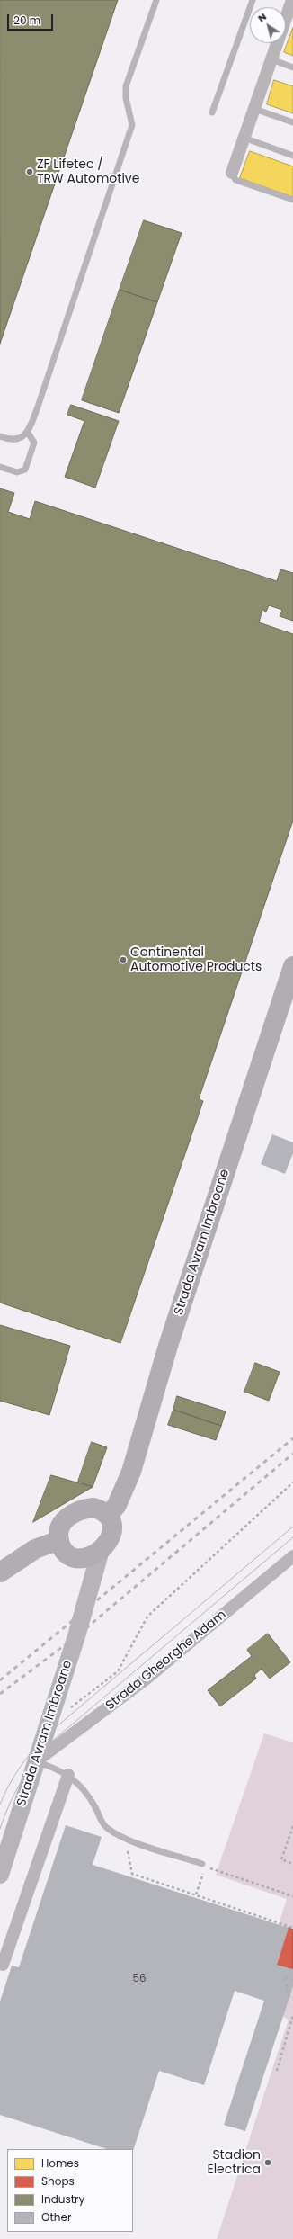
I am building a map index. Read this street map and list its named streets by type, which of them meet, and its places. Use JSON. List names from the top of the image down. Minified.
{"streets":{"main road":["Strada Avram Imbroane"],"street":["Strada Gheorghe Adam"]},"crossings":[["Strada Avram Imbroane","Strada Gheorghe Adam"]],"places":["ZF Lifetec / TRW Automotive","Continental Automotive Products","Stadion Electrica"],"house_numbers":["56"],"legend":["Homes","Shops","Industry","Other"],"scale_bar":"20 m","north":"top left"}
